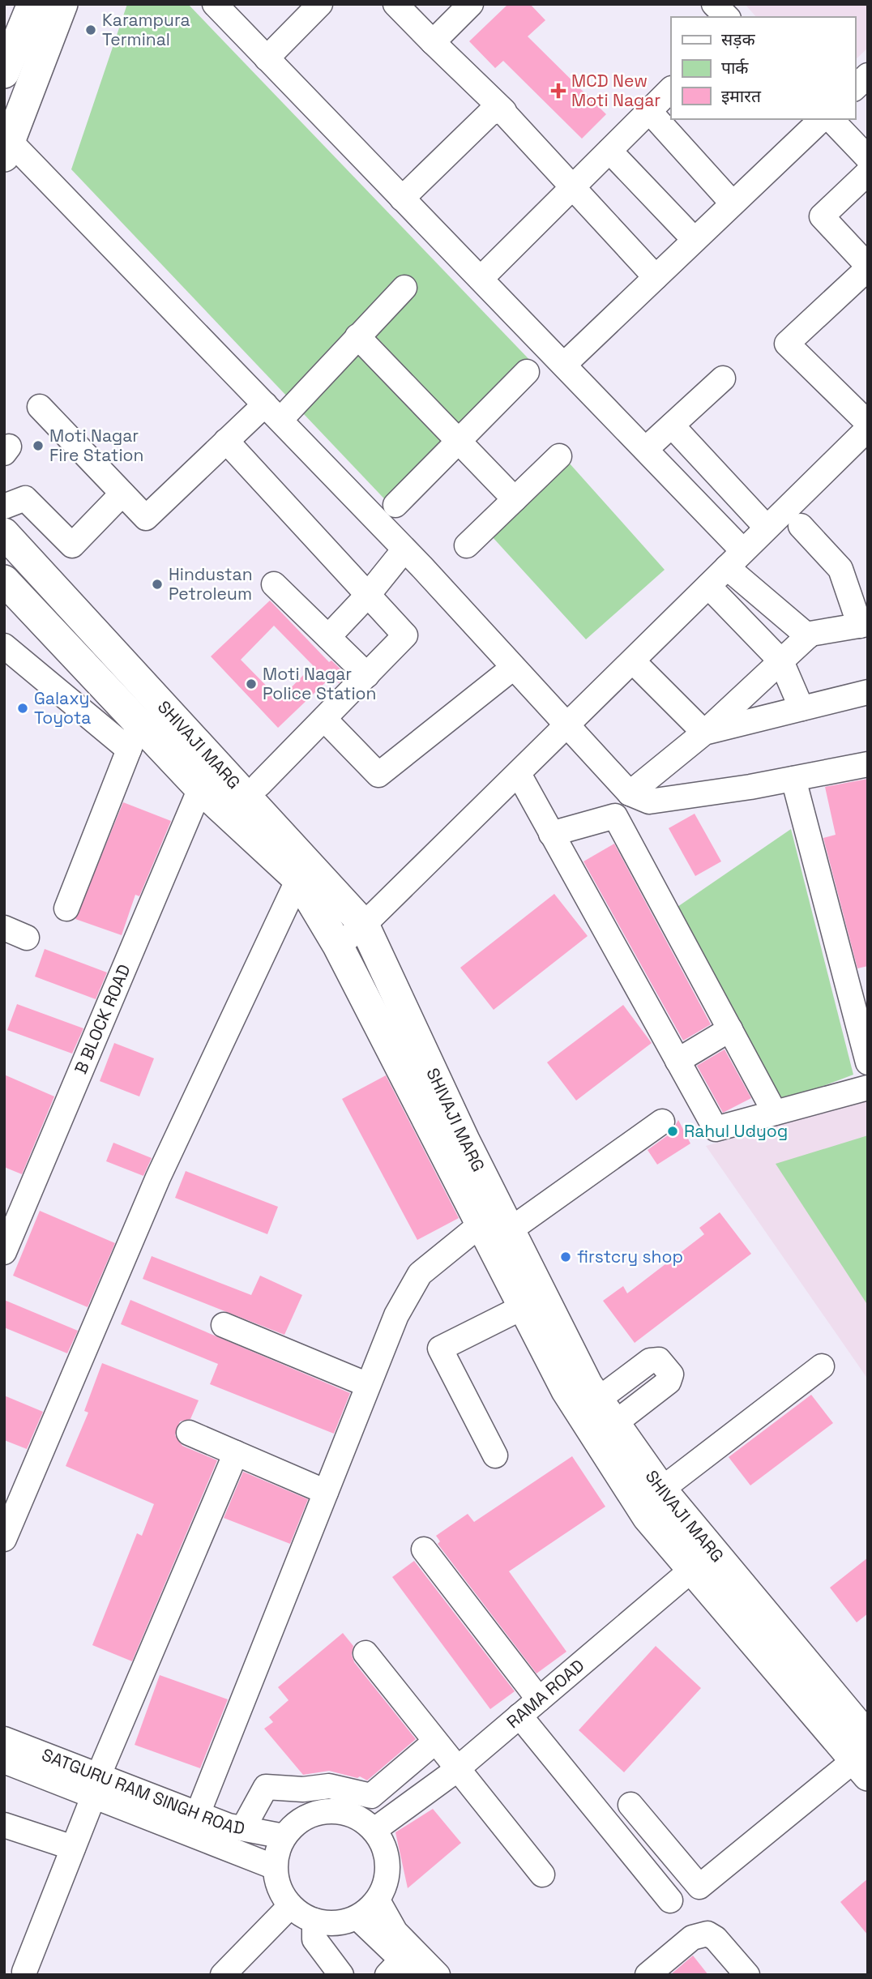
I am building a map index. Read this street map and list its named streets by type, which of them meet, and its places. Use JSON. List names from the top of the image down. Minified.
{"streets":{"main road":["SHIVAJI MARG"],"street":["B BLOCK ROAD","RAMA ROAD","SATGURU RAM SINGH ROAD"]},"crossings":[["SHIVAJI MARG","B BLOCK ROAD"],["SHIVAJI MARG","RAMA ROAD"],["RAMA ROAD","SATGURU RAM SINGH ROAD"]],"places":{"other":["Karampura Terminal","Moti Nagar Fire Station","Hindustan Petroleum","Moti Nagar Police Station","Galaxy Toyota","Rahul Udyog","firstcry shop"],"health":["MCD New Moti Nagar"]},"legend":["सड़क","पार्क","इमारत"]}
